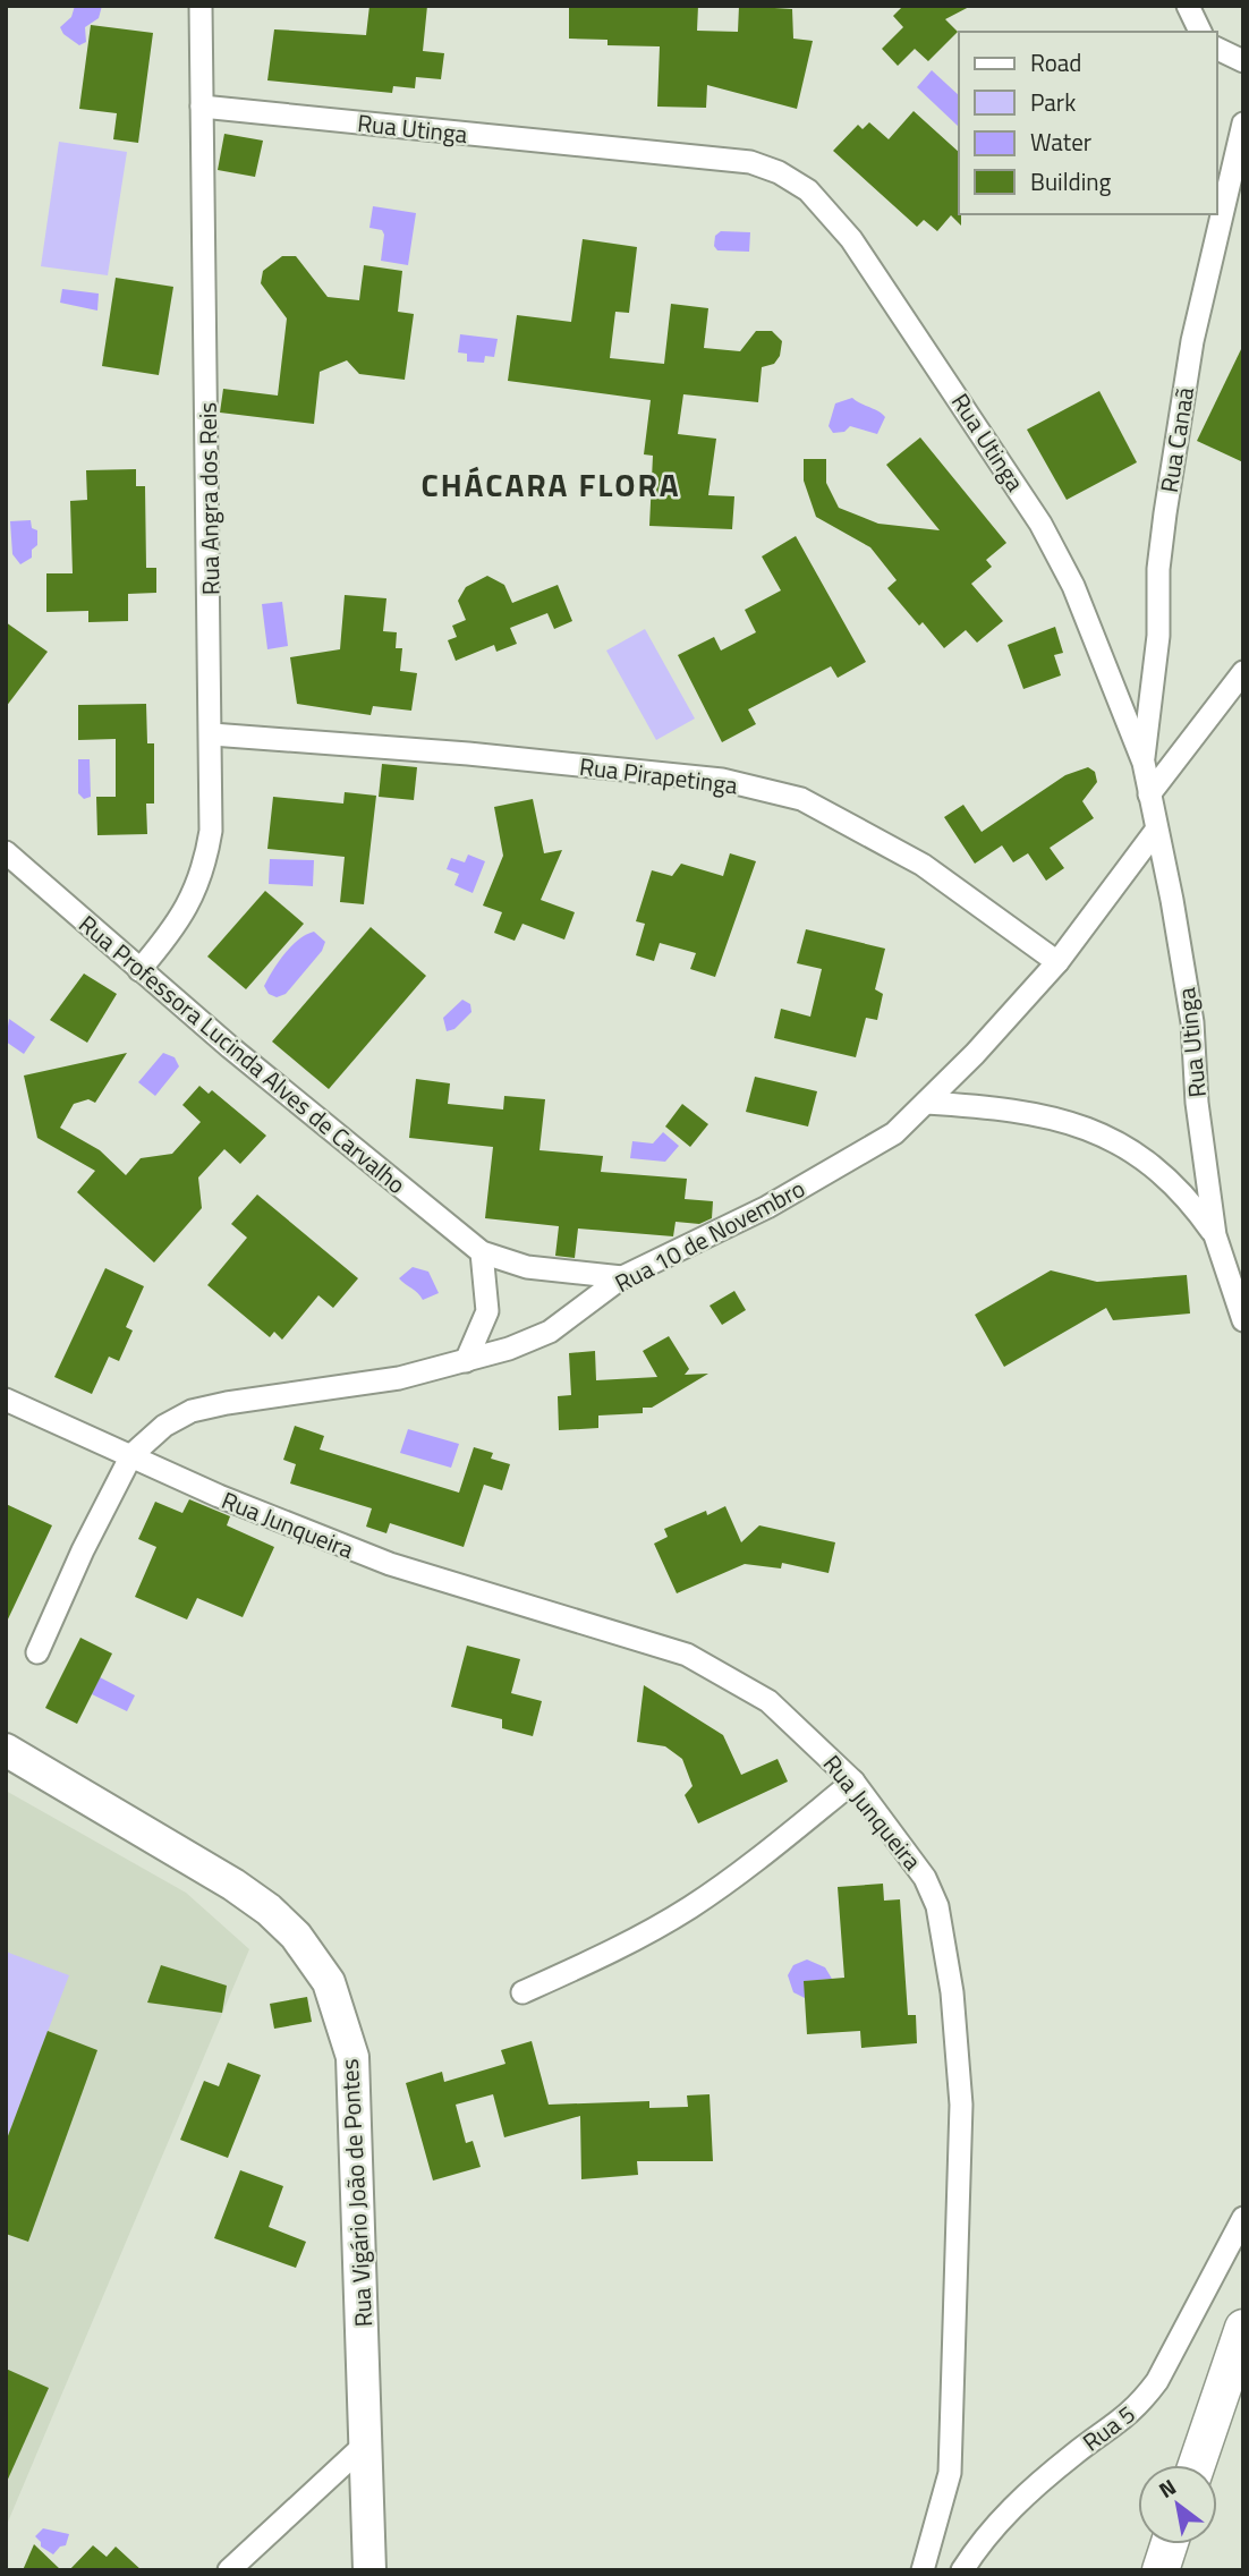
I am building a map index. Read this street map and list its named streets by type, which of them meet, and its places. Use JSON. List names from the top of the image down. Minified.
{"streets":{"street":["Rua Utinga","Rua Canaã","Rua Angra dos Reis","Rua Pirapetinga","Rua Professora Lucinda Alves de Carvalho","Rua 10 de Novembro","Rua Junqueira","Rua Vigário João de Pontes","Rua 5"]},"crossings":[["Rua Utinga","Rua Canaã"],["Rua Utinga","Rua Angra dos Reis"],["Rua Utinga","Rua 10 de Novembro"],["Rua Angra dos Reis","Rua Pirapetinga"],["Rua Angra dos Reis","Rua Professora Lucinda Alves de Carvalho"],["Rua Pirapetinga","Rua 10 de Novembro"],["Rua Professora Lucinda Alves de Carvalho","Rua 10 de Novembro"],["Rua 10 de Novembro","Rua Junqueira"]],"districts":["CHÁCARA FLORA"],"legend":["Road","Park","Water","Building"],"north":"top left"}
